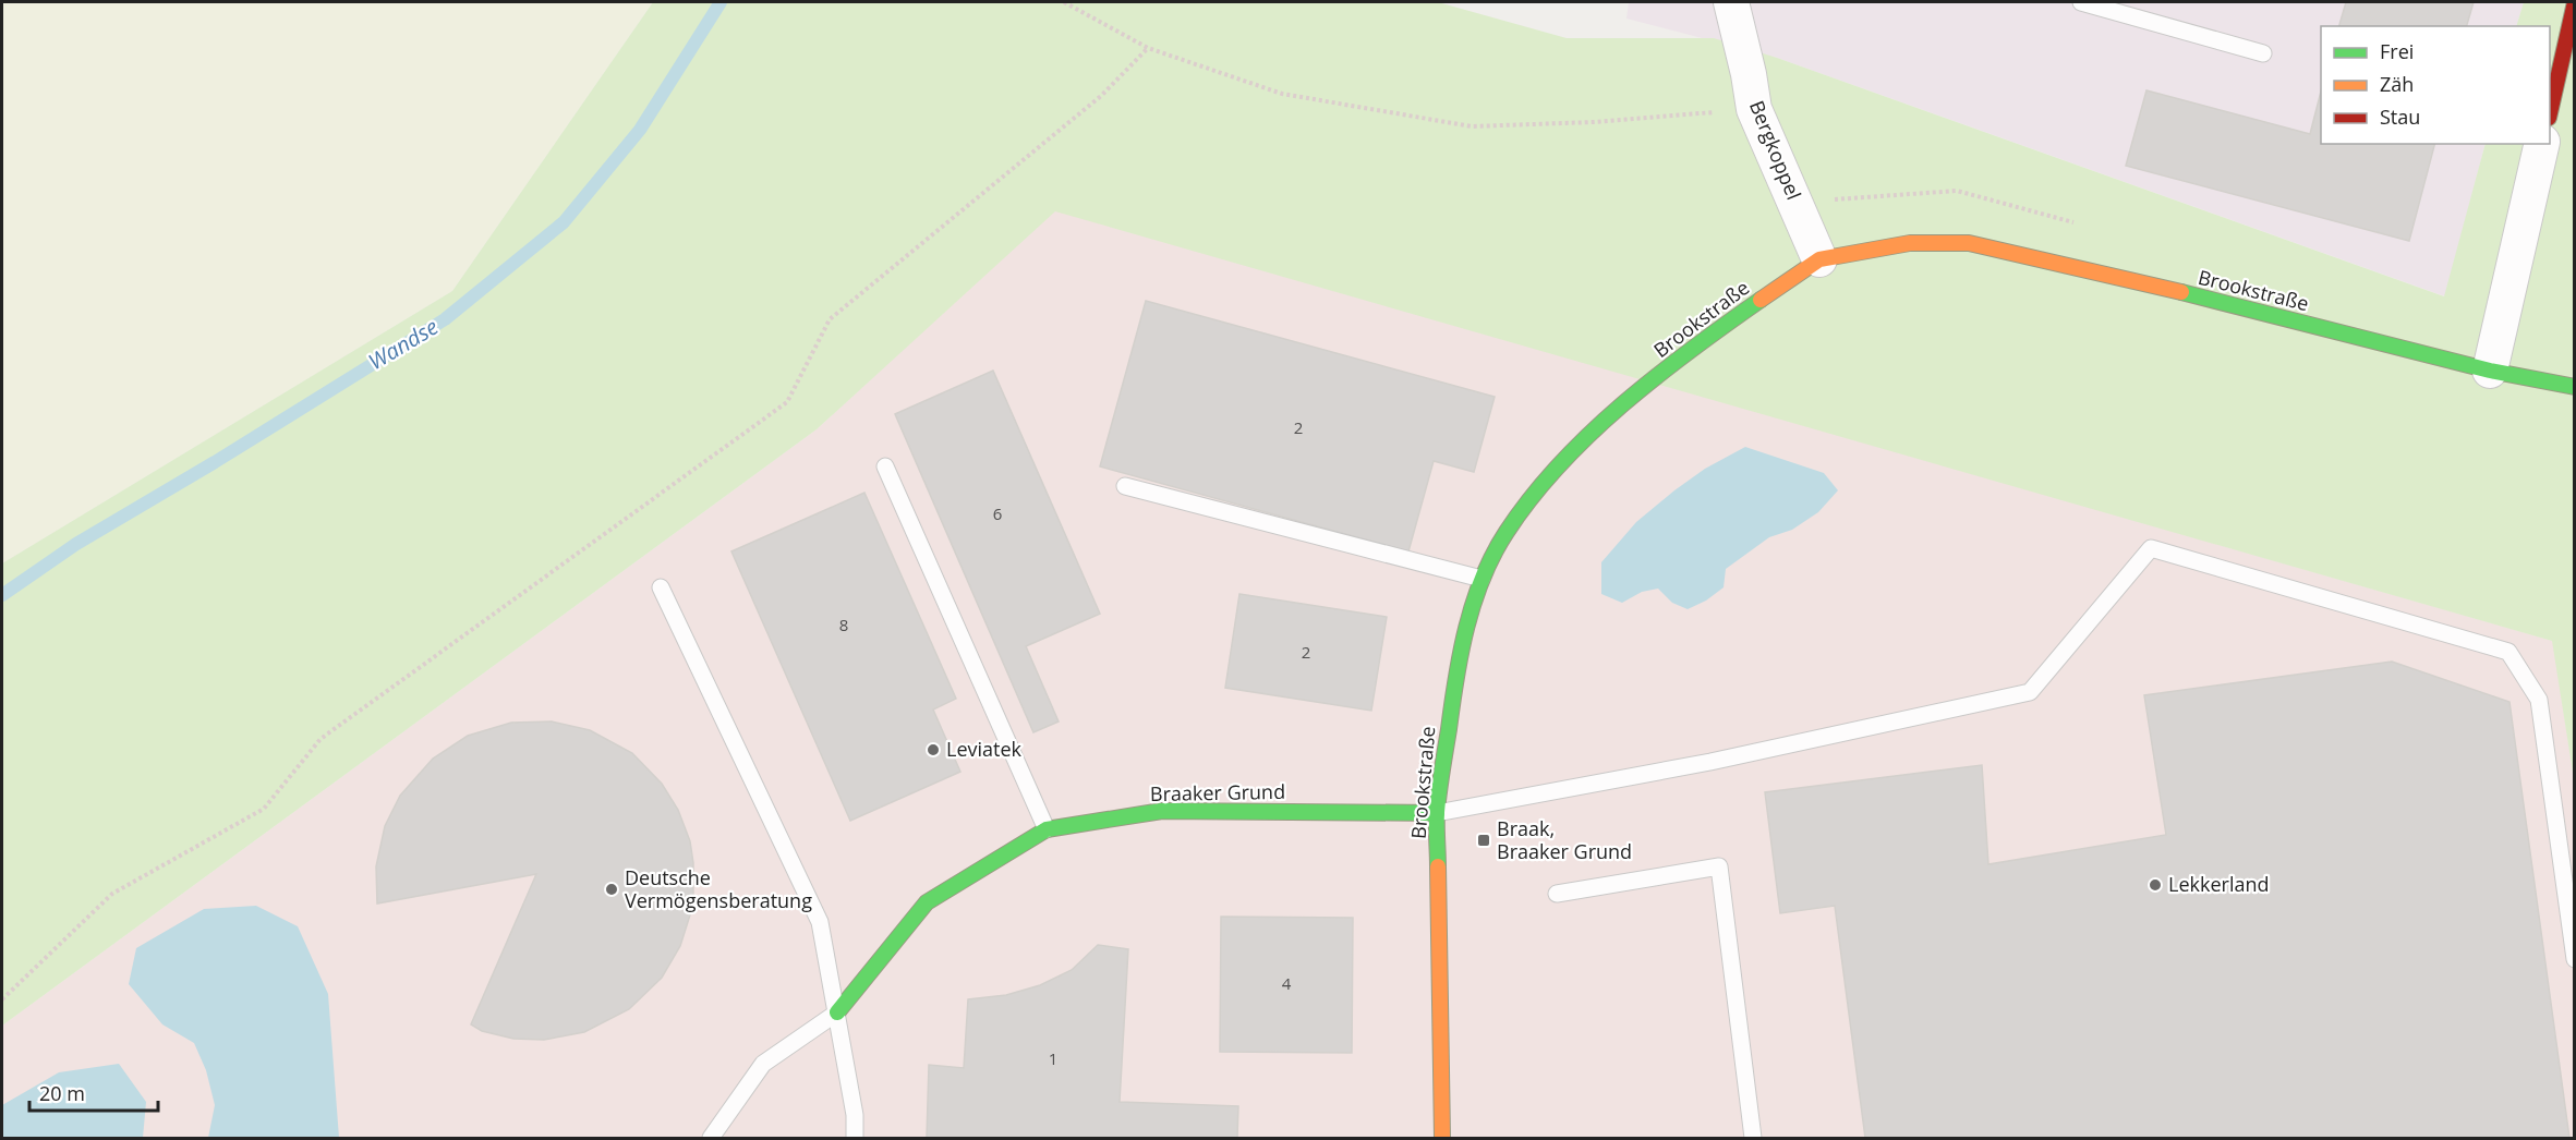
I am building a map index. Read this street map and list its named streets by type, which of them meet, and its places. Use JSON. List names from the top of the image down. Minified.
{"streets":{"street":["Bergkoppel","Brookstraße","Braaker Grund"]},"crossings":[["Bergkoppel","Brookstraße"],["Brookstraße","Braaker Grund"]],"water":["Wandse"],"places":{"other":["Leviatek","Lekkerland","Deutsche Vermögensberatung"],"transit":["Braak, Braaker Grund"]},"house_numbers":["2","6","8","2","4","1"],"legend":["Frei","Zäh","Stau"],"scale_bar":"20 m"}
